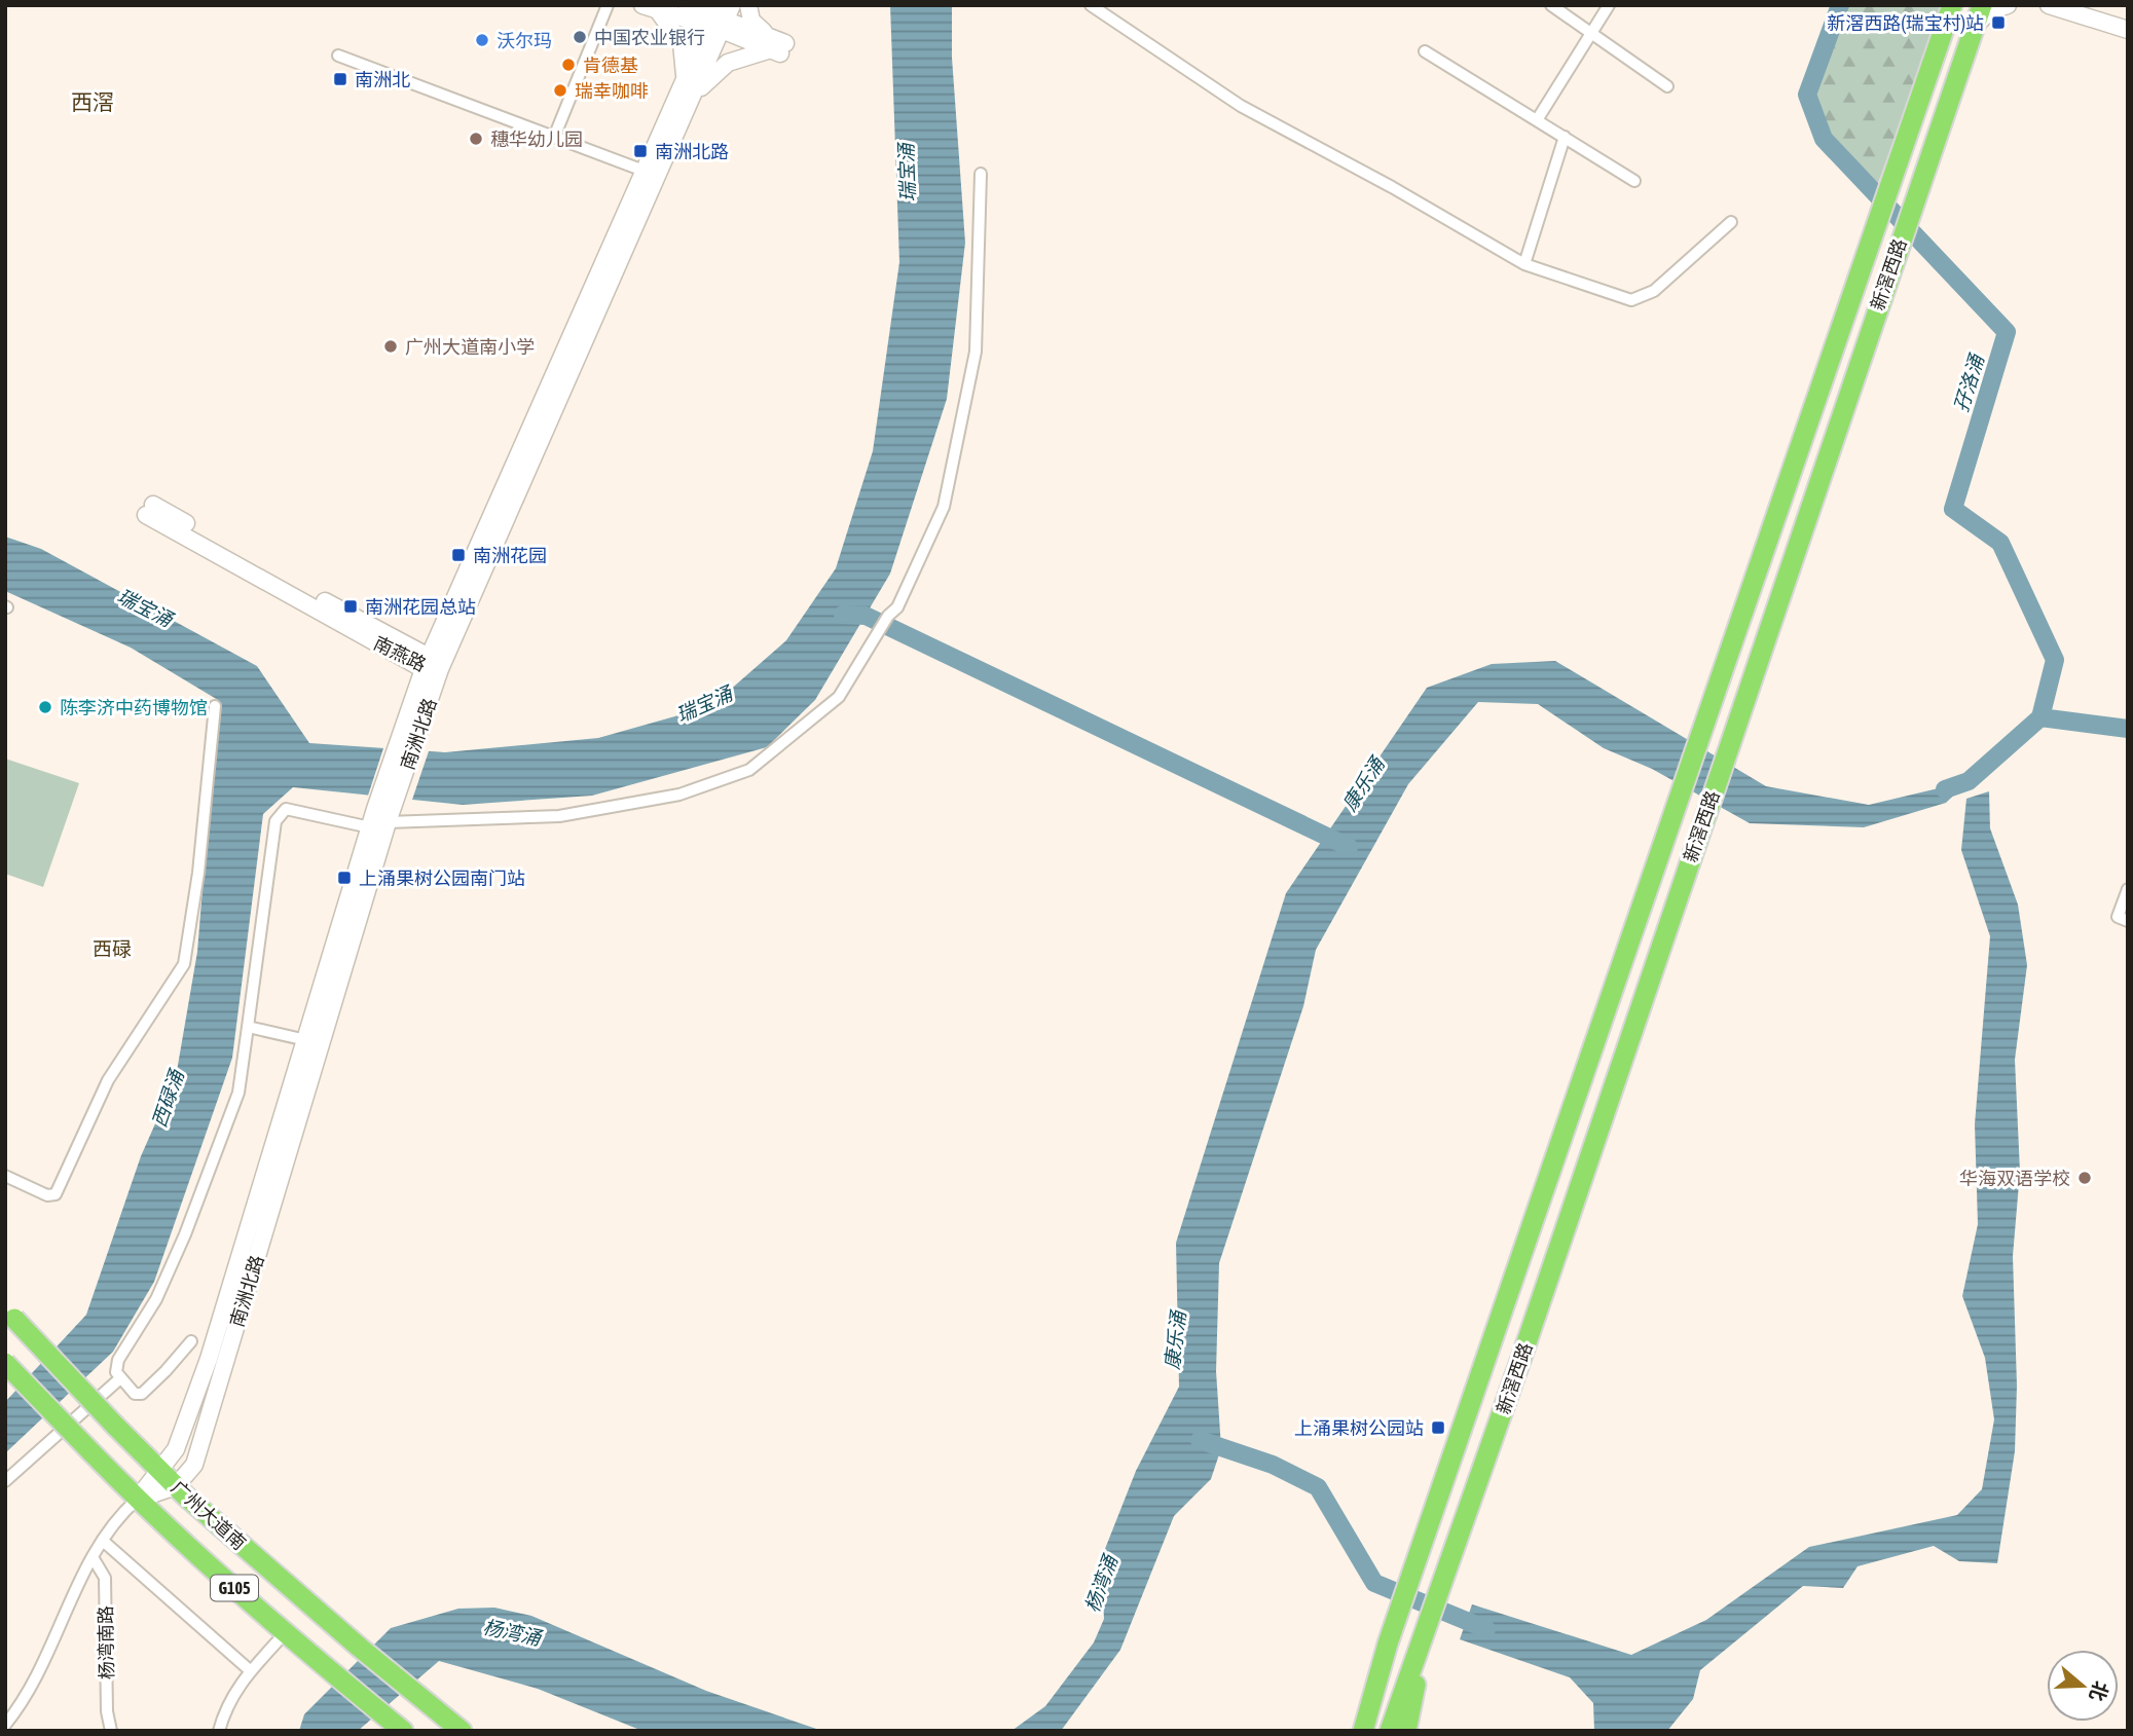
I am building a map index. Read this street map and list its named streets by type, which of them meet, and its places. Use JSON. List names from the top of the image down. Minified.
{"streets":{"highway":["新滘西路","广州大道南","G105"],"main road":["南燕路","南洲北路"],"street":["杨湾南路"]},"crossings":[["南燕路","南洲北路"],["南洲北路","广州大道南"]],"districts":["西滘","西碌"],"water":["瑞宝涌","孖洛涌","康乐涌","西碌涌","杨湾涌"],"places":{"transit":["新滘西路(瑞宝村)站","南洲北","南洲北路","南洲花园","南洲花园总站","上涌果树公园南门站","上涌果树公园站"],"other":["中国农业银行","沃尔玛","肯德基","瑞幸咖啡","穗华幼儿园","广州大道南小学","陈李济中药博物馆","华海双语学校"]},"north":"right"}
